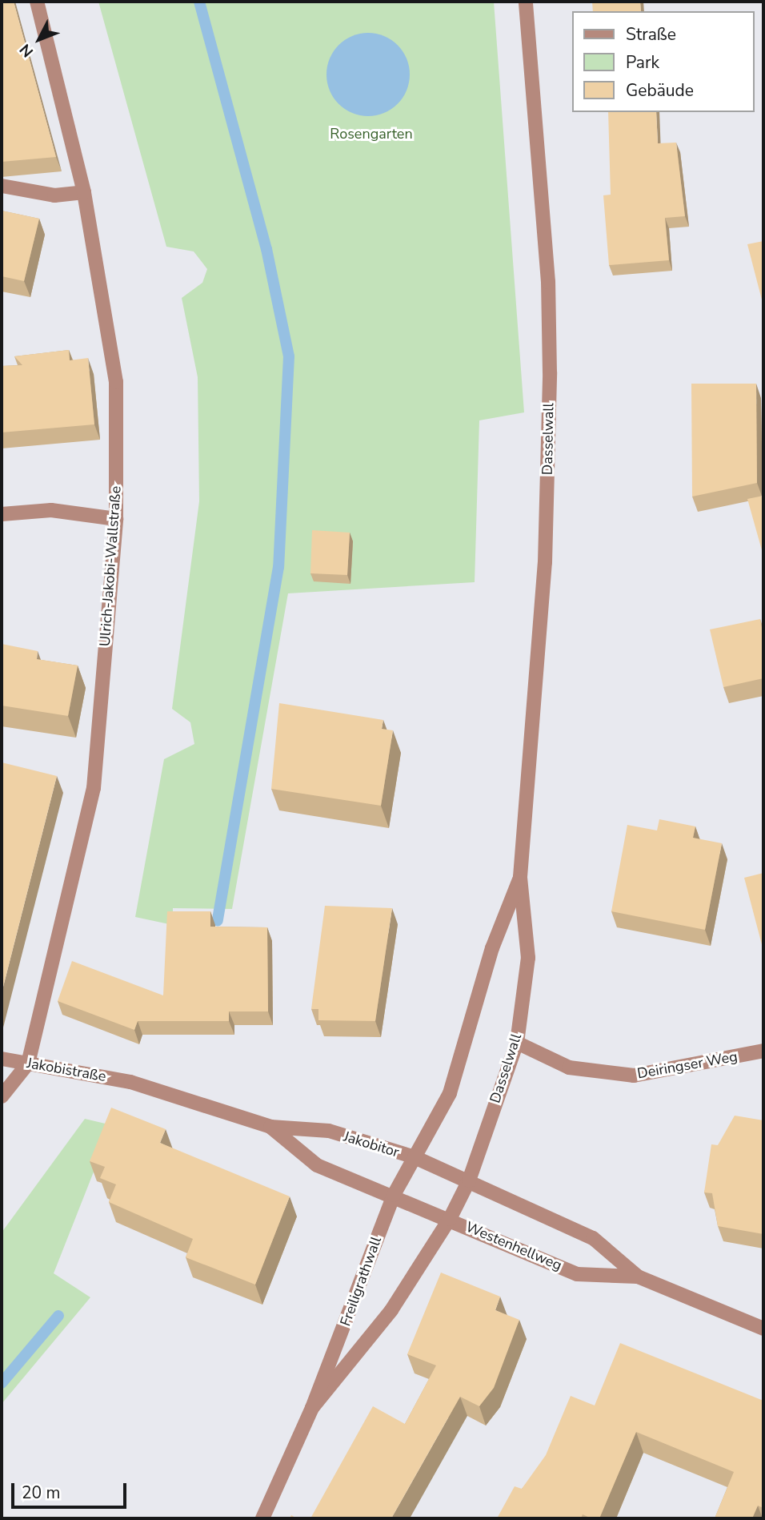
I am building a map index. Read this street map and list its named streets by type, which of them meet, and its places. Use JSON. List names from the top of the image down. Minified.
{"streets":{"street":["Dasselwall","Ulrich-Jakobi-Wallstraße","Deiringser Weg","Jakobistraße","Jakobitor","Westenhellweg","Freiligrathwall"]},"crossings":[["Dasselwall","Deiringser Weg"],["Dasselwall","Jakobitor"],["Dasselwall","Westenhellweg"],["Dasselwall","Freiligrathwall"],["Ulrich-Jakobi-Wallstraße","Jakobistraße"],["Jakobistraße","Jakobitor"],["Jakobitor","Westenhellweg"],["Jakobitor","Freiligrathwall"],["Westenhellweg","Freiligrathwall"]],"parks":["Rosengarten"],"legend":["Straße","Park","Gebäude"],"scale_bar":"20 m","north":"bottom left"}
